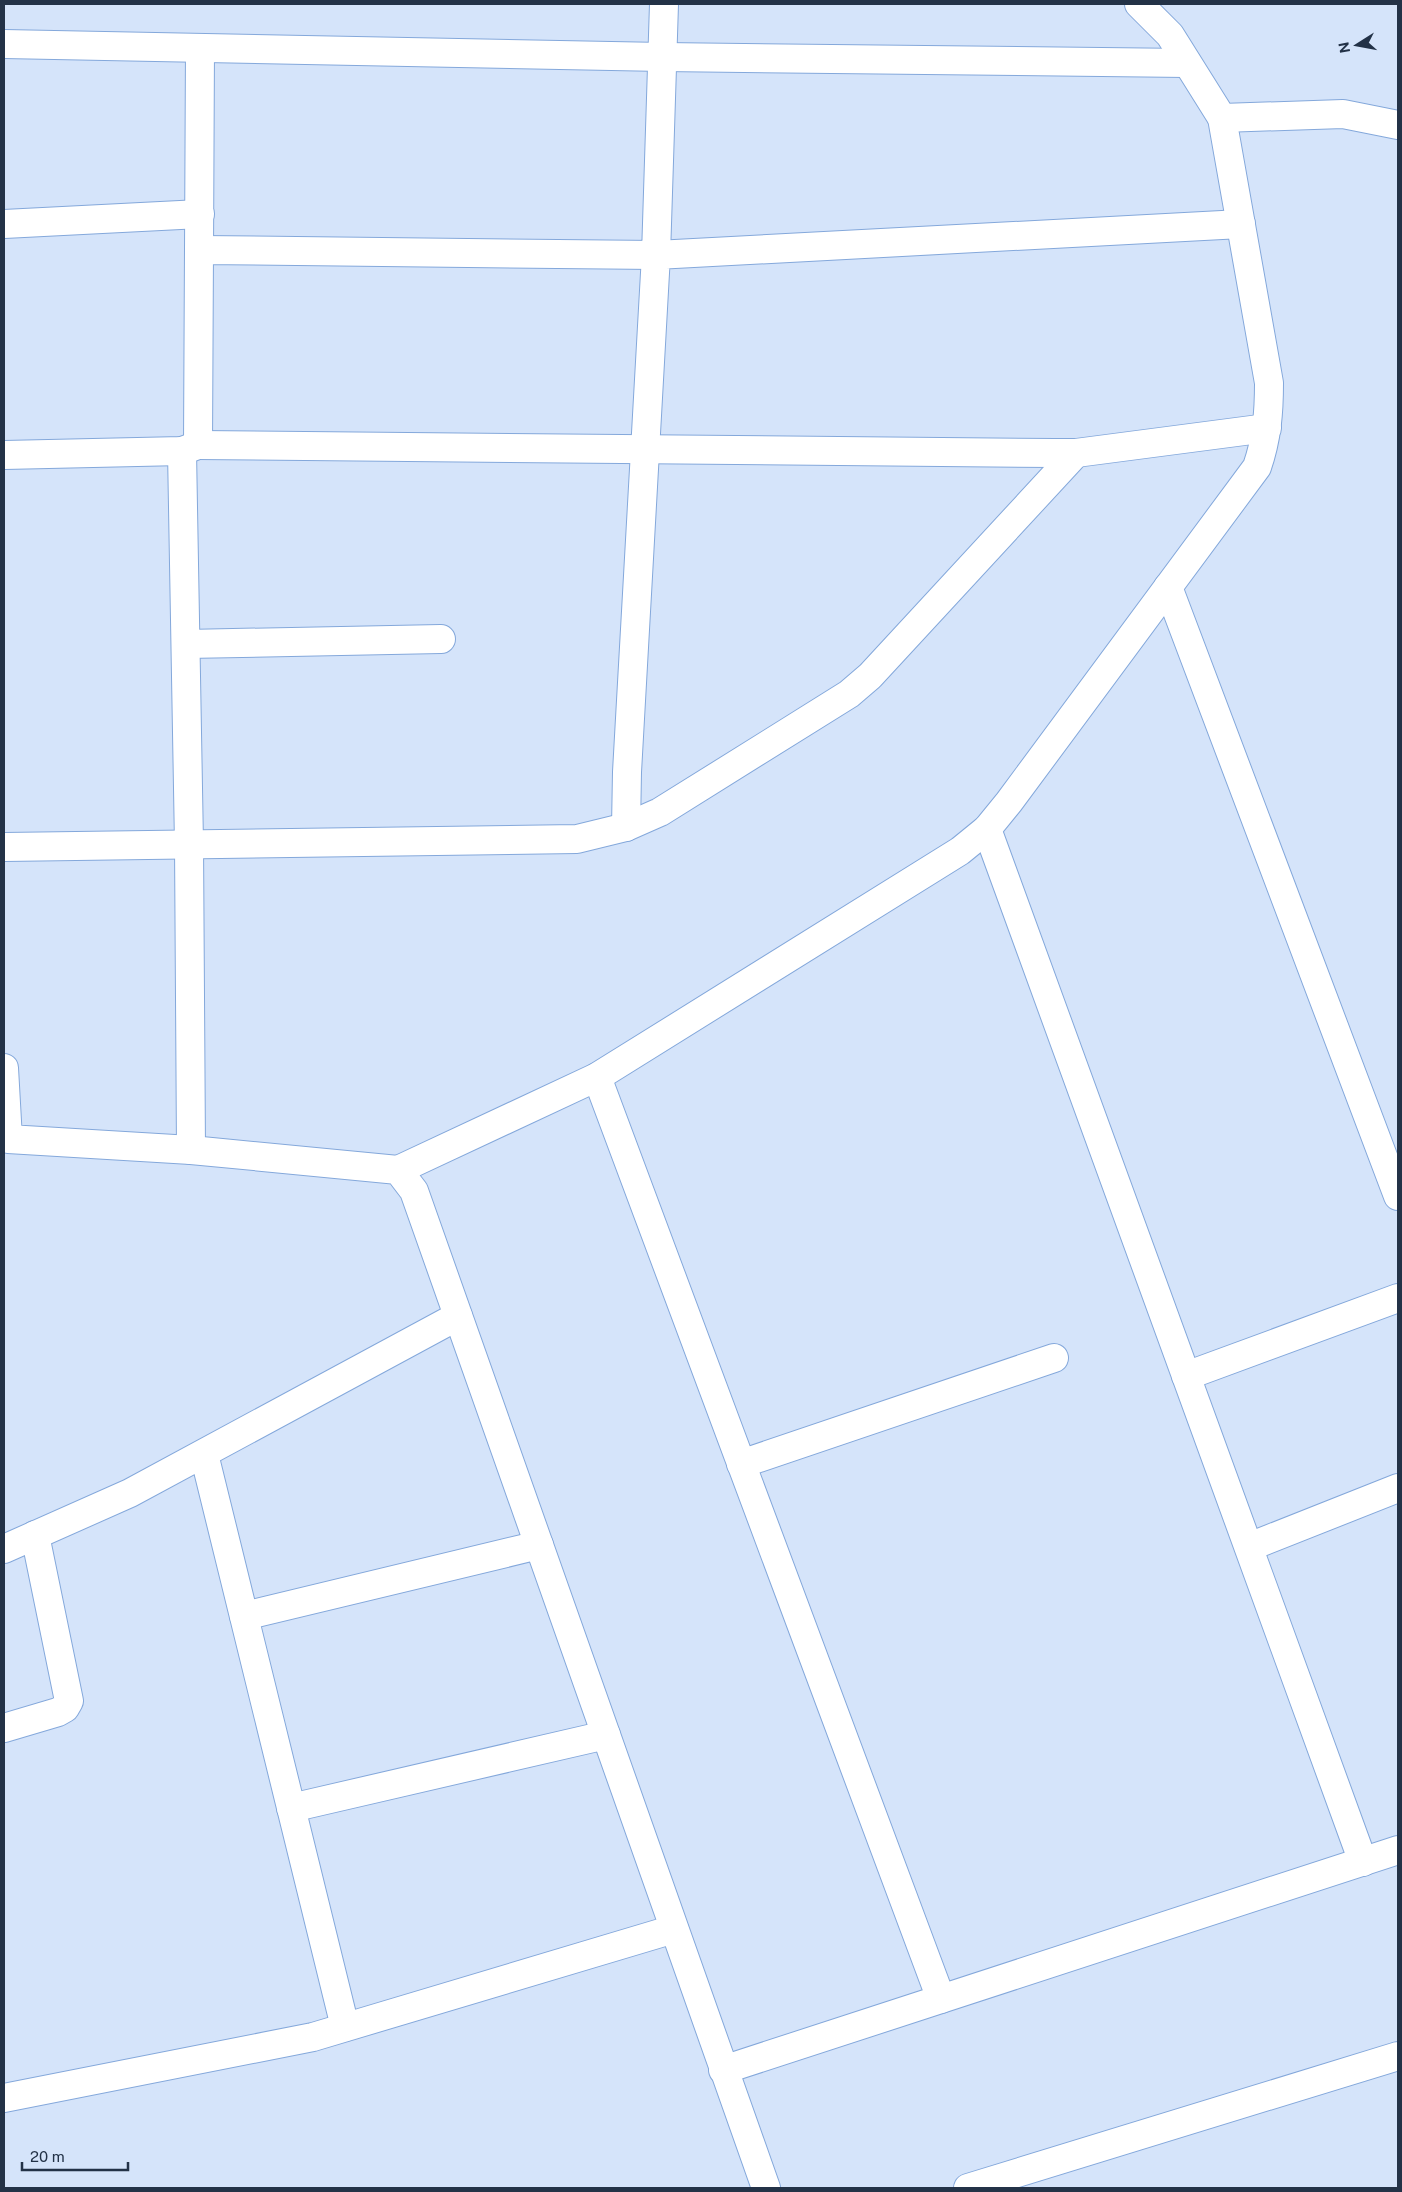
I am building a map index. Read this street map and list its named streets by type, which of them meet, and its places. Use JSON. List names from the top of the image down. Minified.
{"scale_bar":"20 m","north":"left"}
